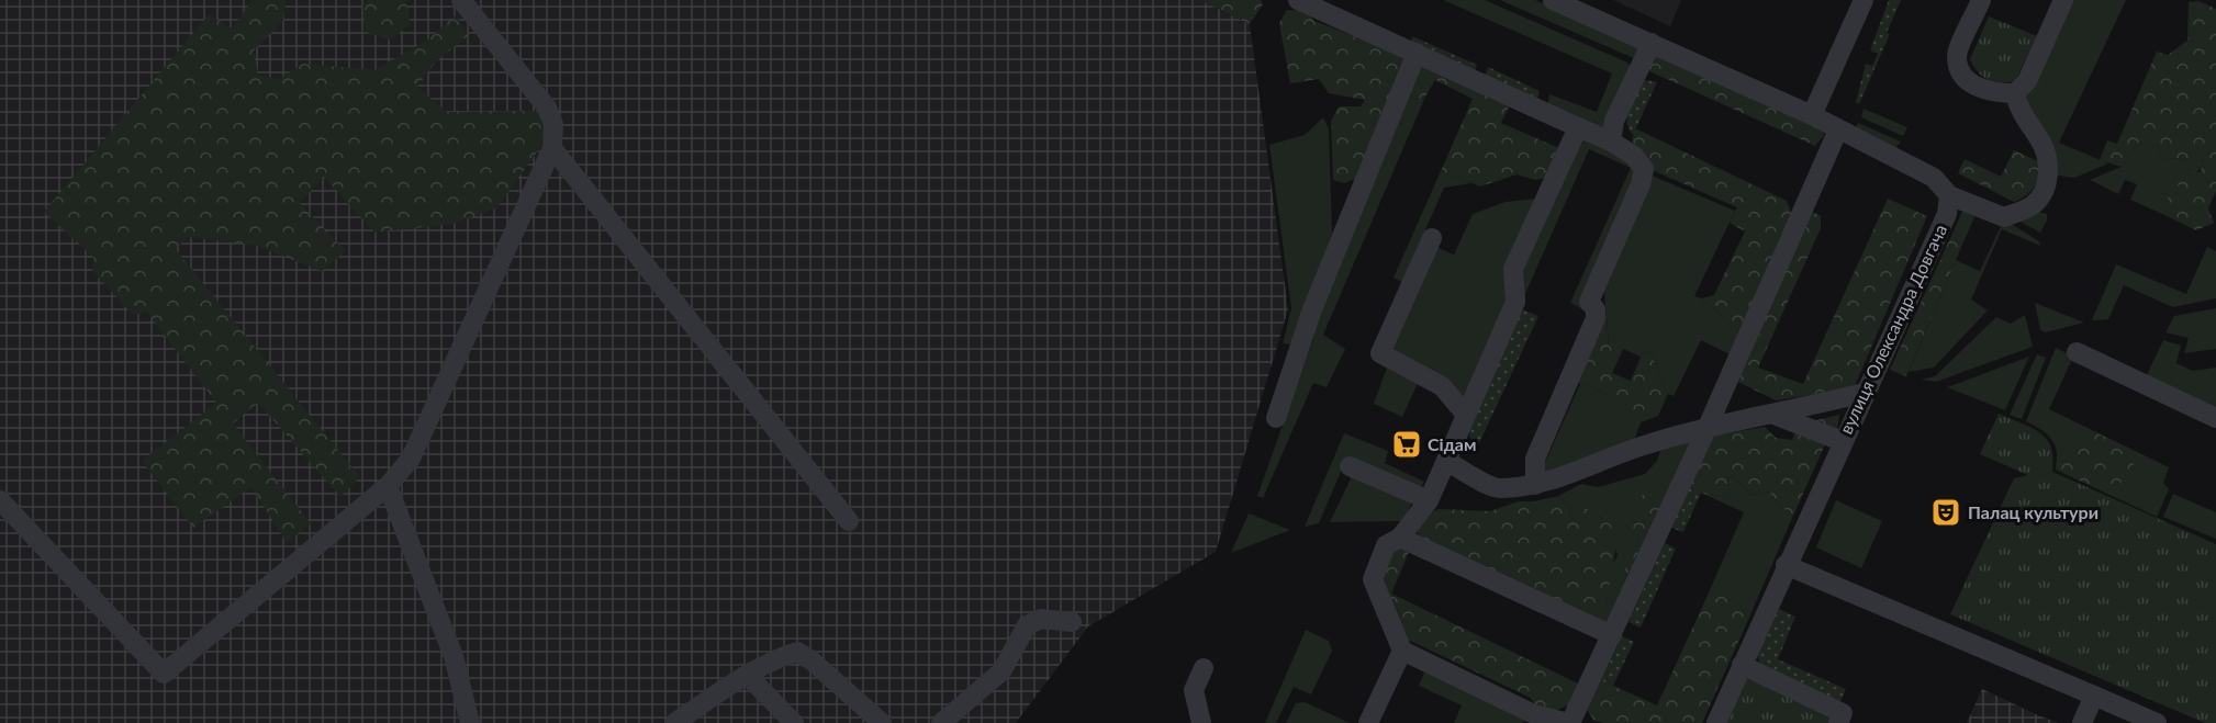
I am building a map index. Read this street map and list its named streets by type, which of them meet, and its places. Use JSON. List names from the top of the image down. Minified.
{"streets":{"street":["вулиця Олександра Довгача"]},"places":{"supermarket":["Сідам"],"theatre":["Палац культури"]}}
